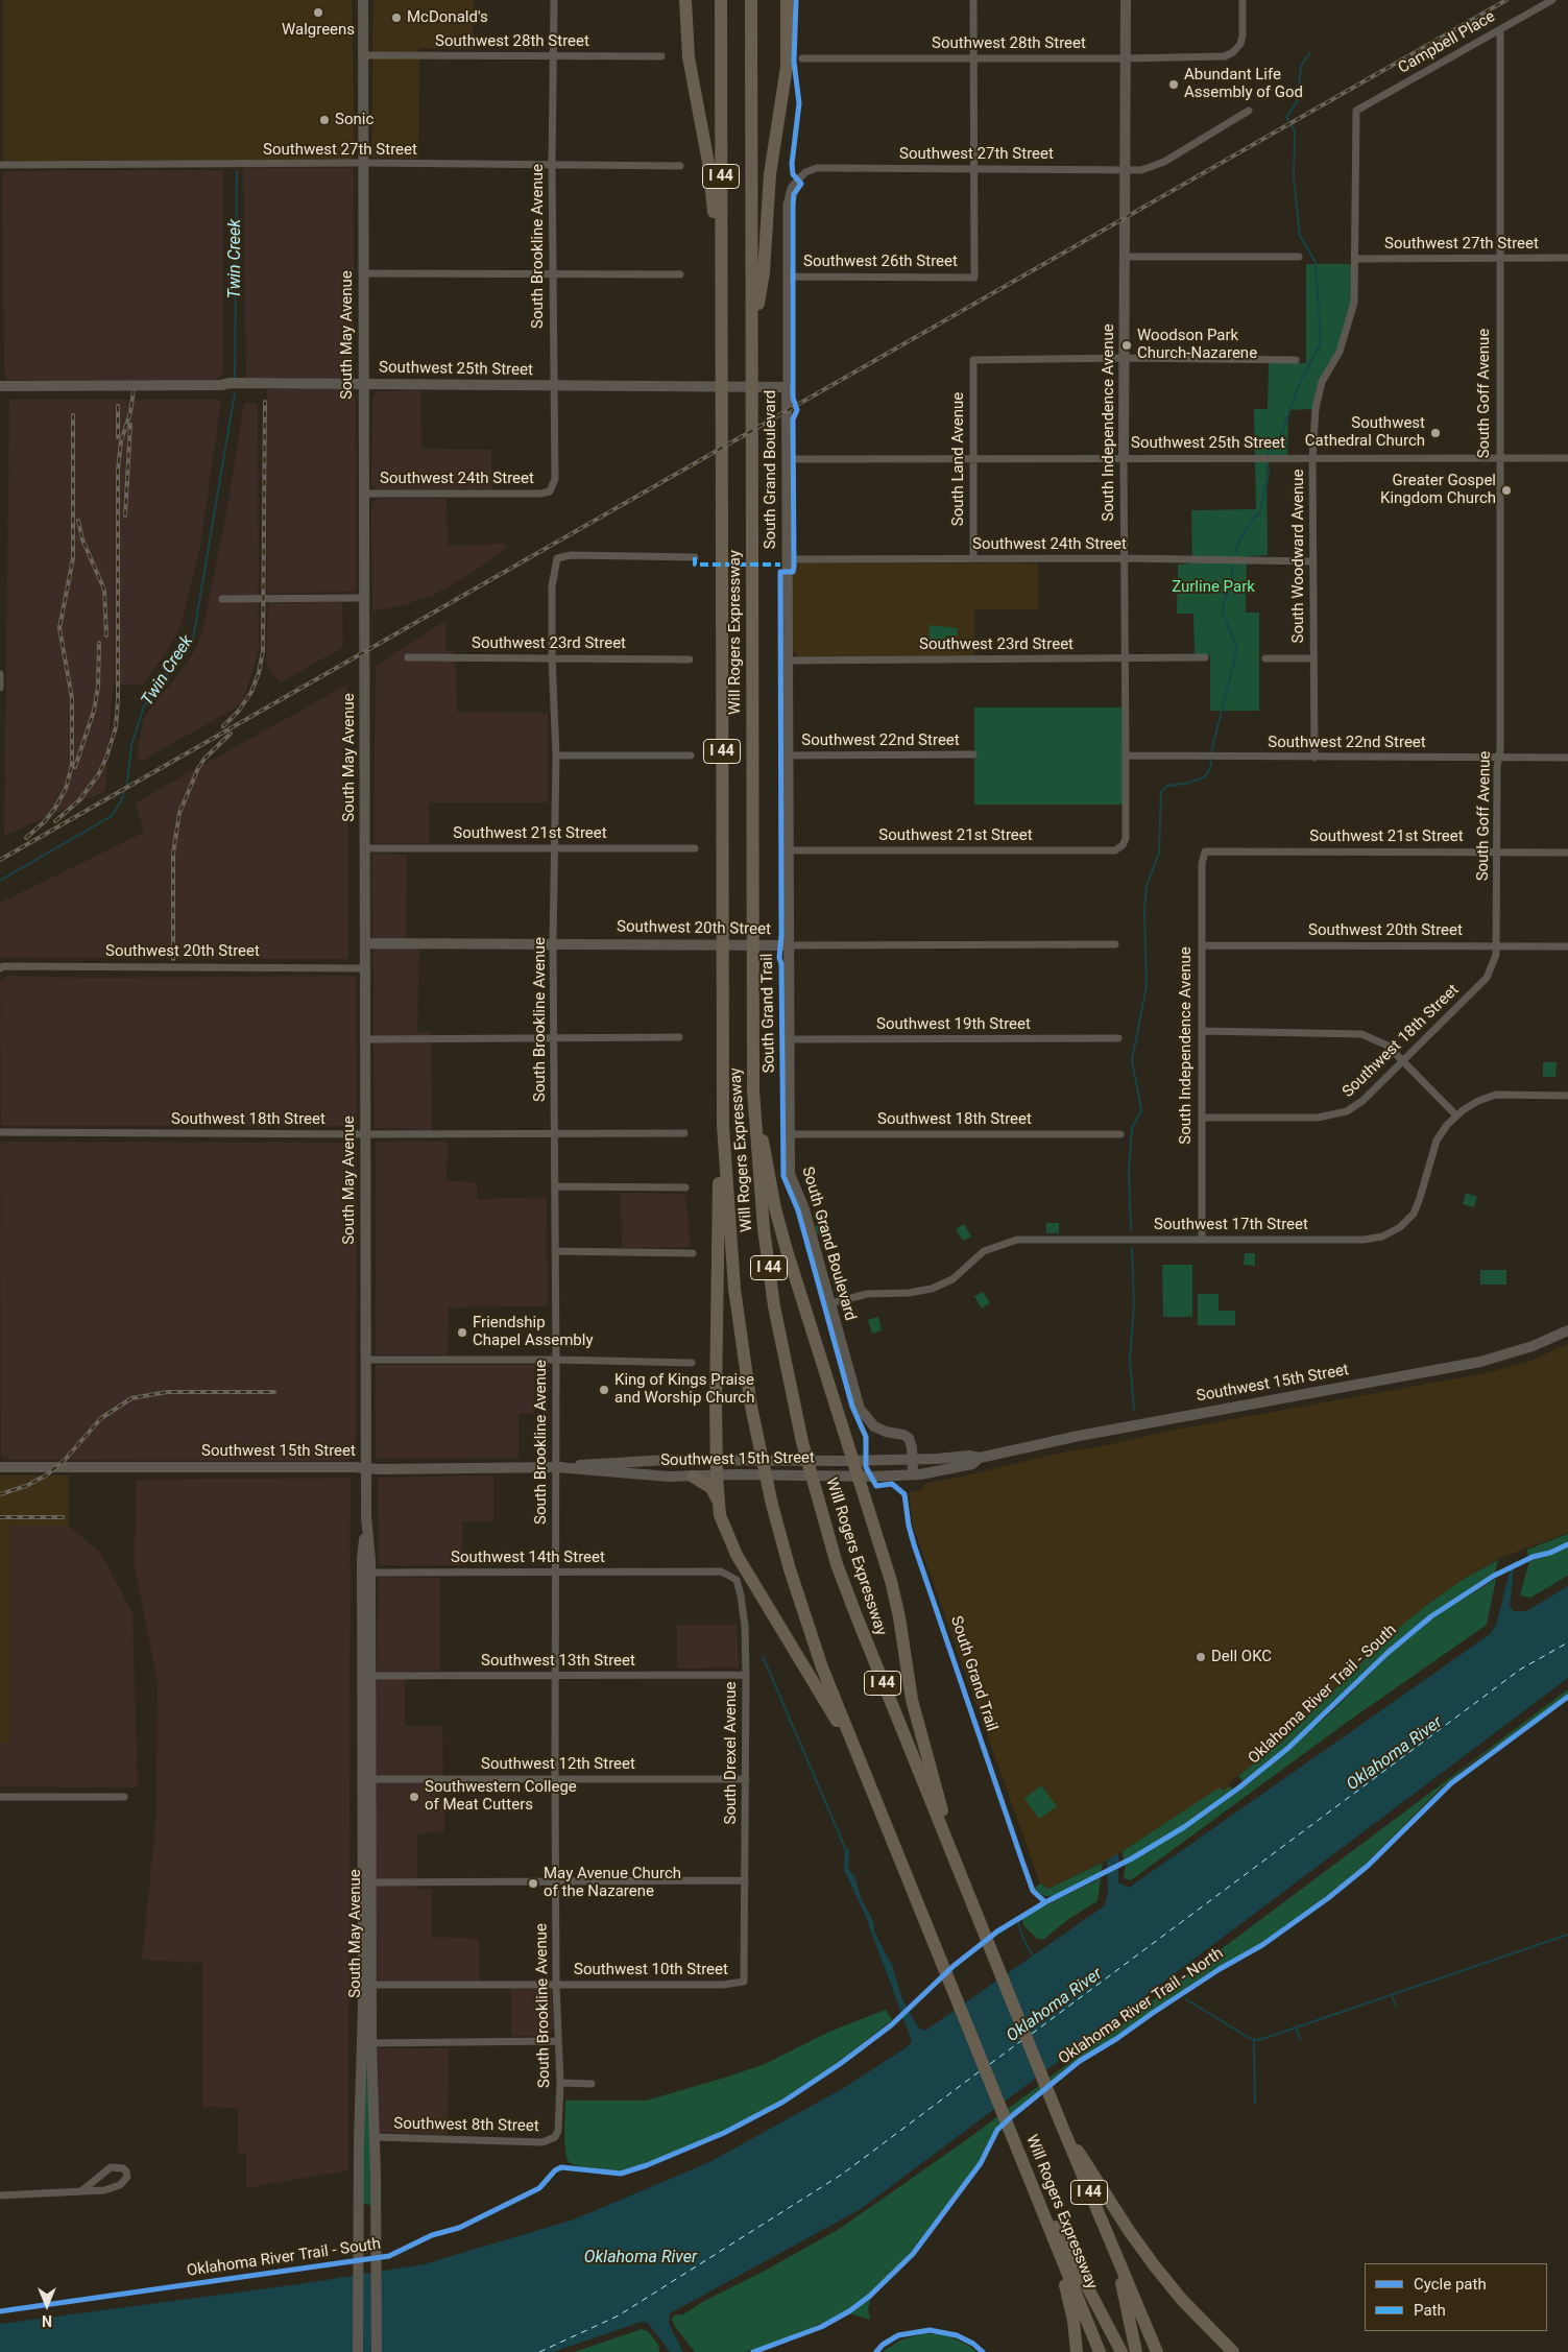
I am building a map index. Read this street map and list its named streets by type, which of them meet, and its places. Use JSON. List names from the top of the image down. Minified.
{"streets":{"highway":["I 44","Will Rogers Expressway"],"main road":["South May Avenue","Southwest 25th Street","South Independence Avenue","South Grand Boulevard","Southwest 20th Street","Southwest 15th Street"],"street":["Southwest 28th Street","Campbell Place","Southwest 27th Street","South Brookline Avenue","Southwest 26th Street","South Goff Avenue","South Land Avenue","Southwest 24th Street","South Woodward Avenue","Southwest 23rd Street","Southwest 22nd Street","Southwest 21st Street","Southwest 19th Street","Southwest 18th Street","Southwest 17th Street","Southwest 14th Street","Southwest 13th Street","South Drexel Avenue","Southwest 12th Street","Southwest 10th Street","Southwest 8th Street"],"cycle path":["South Grand Trail","Oklahoma River Trail - South","Oklahoma River Trail - North"]},"crossings":[["Southwest 28th Street","South Brookline Avenue"],["Southwest 28th Street","South May Avenue"],["Southwest 28th Street","South Independence Avenue"],["Campbell Place","South Goff Avenue"],["Campbell Place","South Woodward Avenue"],["Southwest 27th Street","South Brookline Avenue"],["Southwest 27th Street","Southwest 26th Street"],["Southwest 27th Street","South May Avenue"],["Southwest 27th Street","South Goff Avenue"],["Southwest 27th Street","South Independence Avenue"],["Southwest 27th Street","South Grand Boulevard"],["Southwest 27th Street","South Woodward Avenue"],["South Brookline Avenue","Southwest 25th Street"],["South Brookline Avenue","Southwest 24th Street"],["South Brookline Avenue","Southwest 23rd Street"],["South Brookline Avenue","Southwest 21st Street"],["South Brookline Avenue","Southwest 20th Street"],["South Brookline Avenue","Southwest 18th Street"],["South Brookline Avenue","Southwest 15th Street"],["South Brookline Avenue","Southwest 14th Street"],["South Brookline Avenue","Southwest 13th Street"],["South Brookline Avenue","Southwest 12th Street"],["South Brookline Avenue","Southwest 10th Street"],["South Brookline Avenue","Southwest 8th Street"],["Southwest 26th Street","South Grand Boulevard"],["South May Avenue","Southwest 25th Street"],["South May Avenue","Southwest 24th Street"],["South May Avenue","Southwest 21st Street"],["South May Avenue","Southwest 20th Street"],["South May Avenue","Southwest 18th Street"],["South May Avenue","Southwest 15th Street"],["South May Avenue","Southwest 14th Street"],["South May Avenue","Southwest 13th Street"],["South May Avenue","Southwest 12th Street"],["South May Avenue","Southwest 10th Street"],["South May Avenue","Southwest 8th Street"],["Southwest 25th Street","South Goff Avenue"],["Southwest 25th Street","South Independence Avenue"],["Southwest 25th Street","South Land Avenue"],["Southwest 25th Street","South Grand Boulevard"],["Southwest 25th Street","South Woodward Avenue"],["South Goff Avenue","Southwest 22nd Street"],["South Goff Avenue","Southwest 21st Street"],["South Goff Avenue","Southwest 20th Street"],["South Goff Avenue","Southwest 18th Street"],["South Independence Avenue","South Land Avenue"],["South Independence Avenue","Southwest 24th Street"],["South Independence Avenue","Southwest 23rd Street"],["South Independence Avenue","Southwest 22nd Street"],["South Independence Avenue","Southwest 21st Street"],["South Independence Avenue","Southwest 20th Street"],["South Independence Avenue","Southwest 18th Street"],["South Independence Avenue","Southwest 17th Street"],["South Land Avenue","Southwest 24th Street"],["South Grand Boulevard","Southwest 24th Street"],["South Grand Boulevard","Southwest 23rd Street"],["South Grand Boulevard","Southwest 22nd Street"],["South Grand Boulevard","Southwest 21st Street"],["South Grand Boulevard","Southwest 20th Street"],["South Grand Boulevard","Southwest 19th Street"],["South Grand Boulevard","Southwest 18th Street"],["South Grand Boulevard","Southwest 17th Street"],["South Grand Boulevard","Southwest 15th Street"],["Southwest 24th Street","South Woodward Avenue"],["South Woodward Avenue","Southwest 22nd Street"],["Southwest 20th Street","Southwest 18th Street"],["Southwest 14th Street","South Drexel Avenue"],["Southwest 13th Street","South Drexel Avenue"],["South Drexel Avenue","Southwest 12th Street"],["South Drexel Avenue","Southwest 10th Street"]],"water":["Twin Creek","Oklahoma River"],"parks":["Zurline Park"],"places":["Walgreens","McDonald's","Abundant Life Assembly of God","Sonic","Woodson Park Church-Nazarene","Southwest Cathedral Church","Greater Gospel Kingdom Church","Friendship Chapel Assembly","King of Kings Praise and Worship Church","Dell OKC","Southwestern College of Meat Cutters","May Avenue Church of the Nazarene"],"legend":["Cycle path","Path"],"north":"bottom"}
